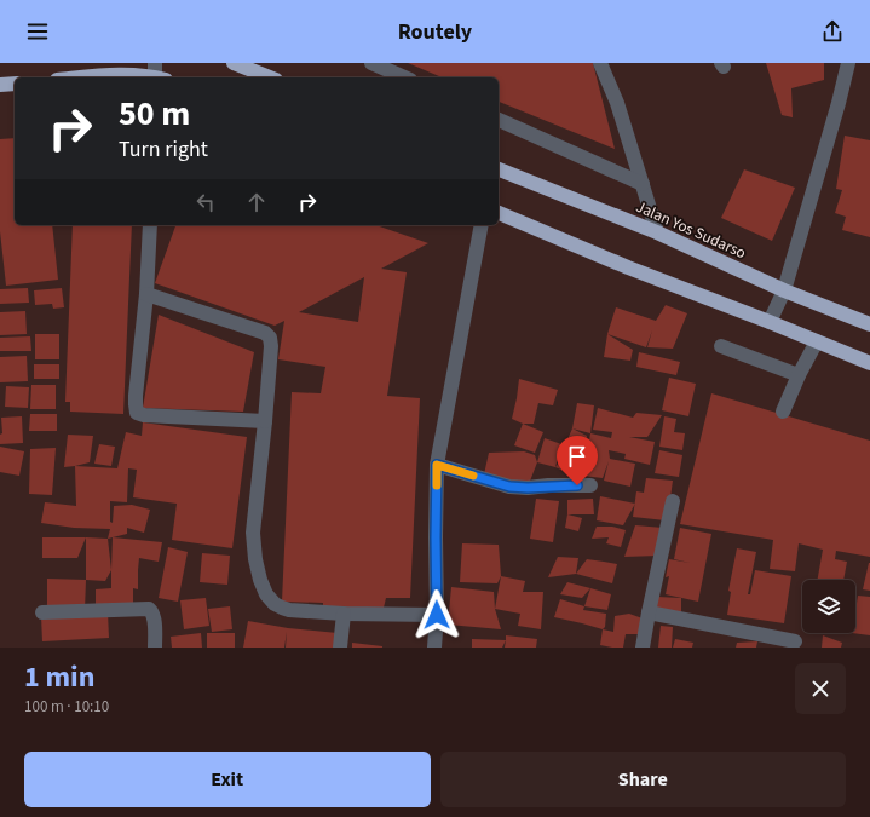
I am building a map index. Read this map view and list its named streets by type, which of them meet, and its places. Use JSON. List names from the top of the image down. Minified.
{"streets":{"highway":["Jalan Yos Sudarso"]},"page":{"header":"Routely","turn":["50 m","Turn right"],"heading":["1 min","100 m · 10:10"],"buttons":["Exit","Share"]}}
